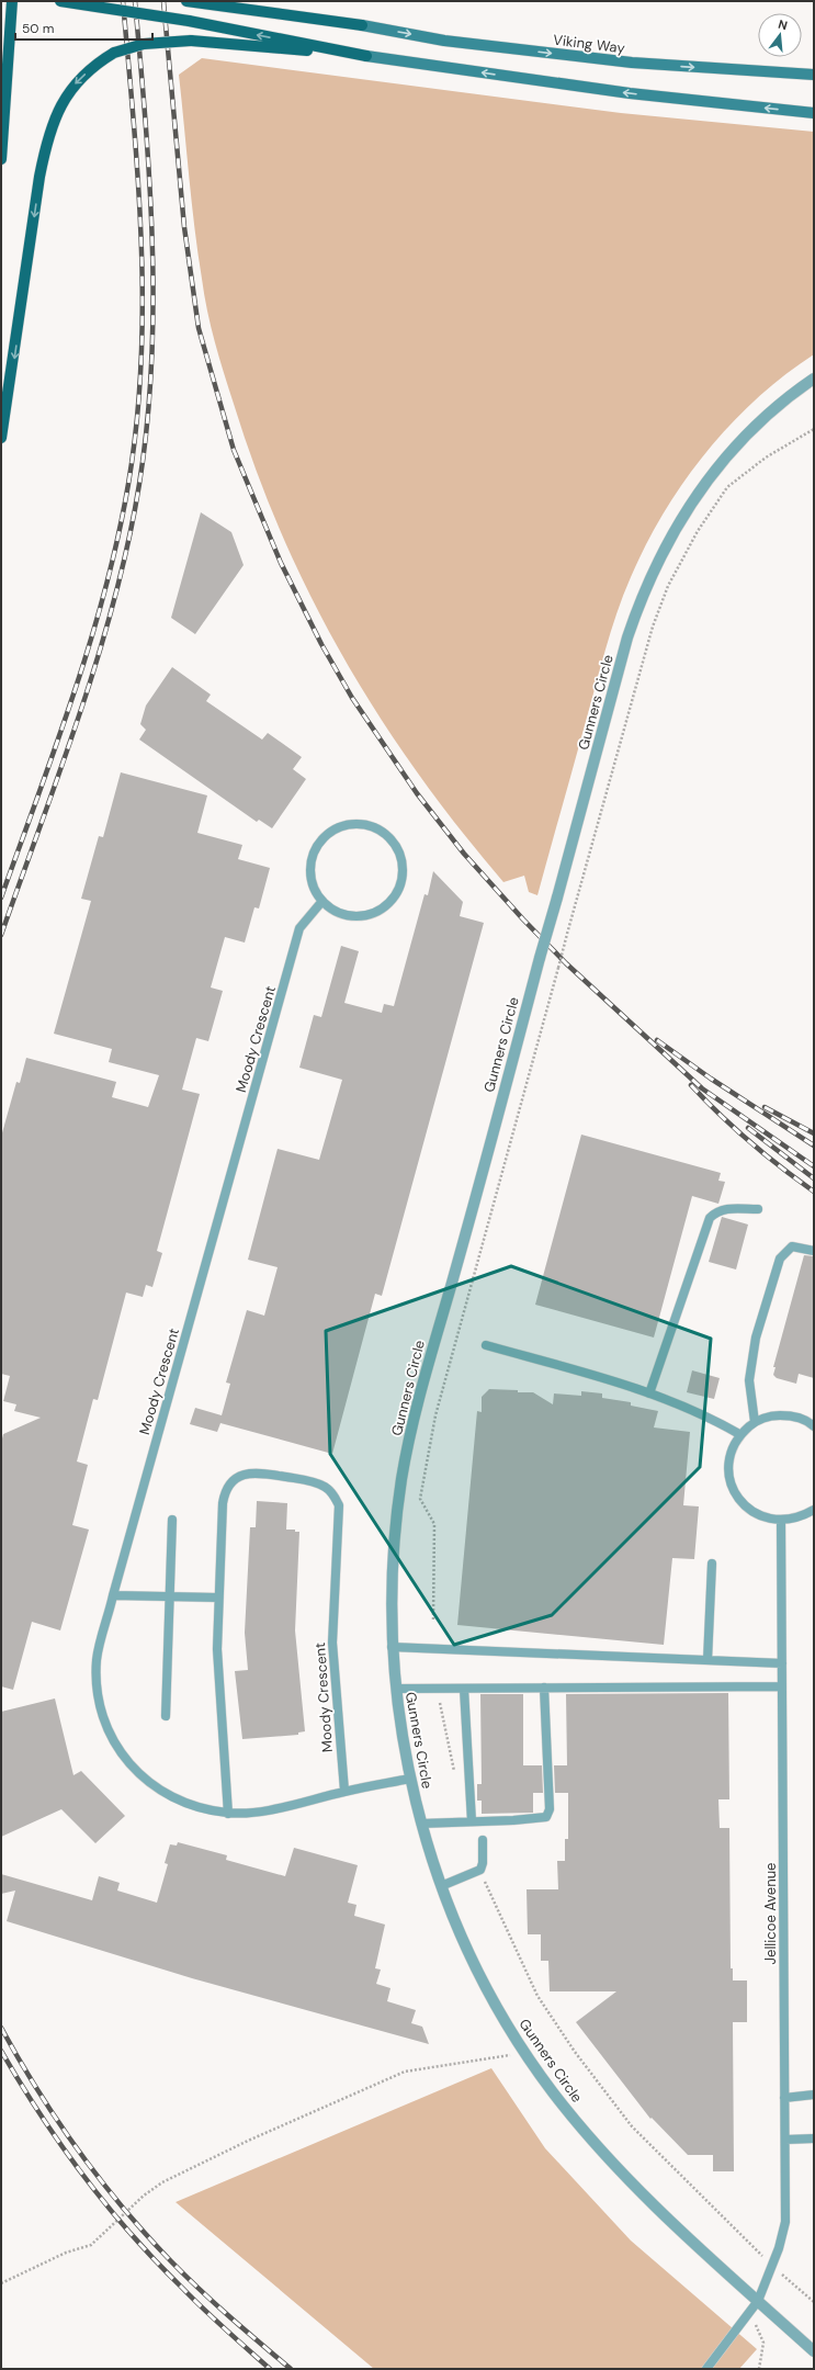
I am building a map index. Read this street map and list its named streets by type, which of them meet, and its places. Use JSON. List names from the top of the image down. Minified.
{"streets":{"main road":["Viking Way"],"street":["Gunners Circle"],"lane":["Moody Crescent","Jellicoe Avenue"]},"crossings":[["Gunners Circle","Moody Crescent"],["Gunners Circle","Jellicoe Avenue"]],"scale_bar":"50 m","north":"top"}
